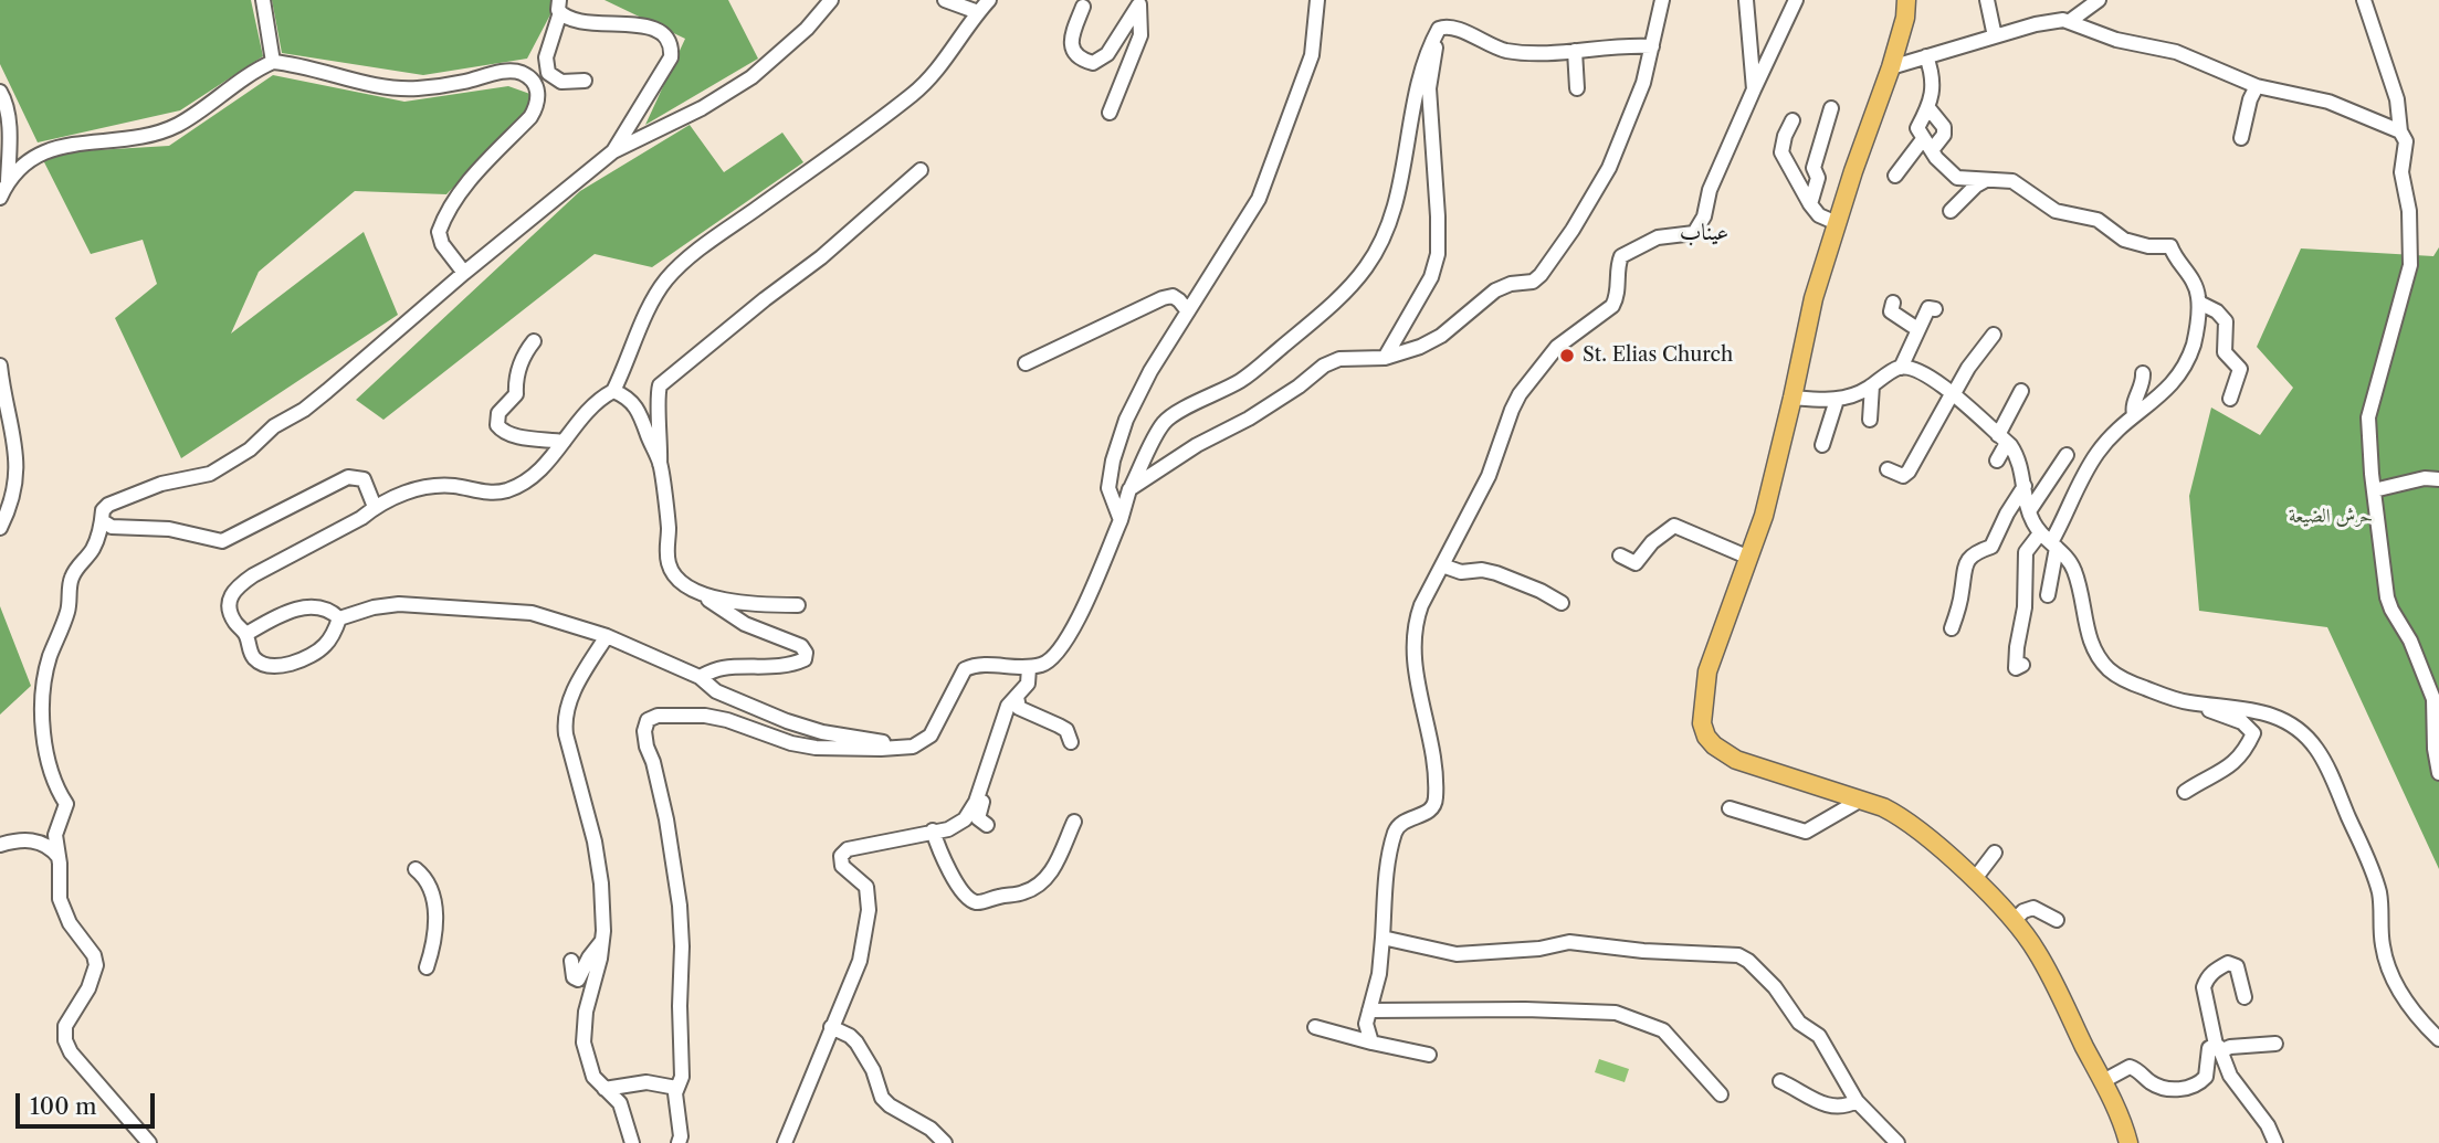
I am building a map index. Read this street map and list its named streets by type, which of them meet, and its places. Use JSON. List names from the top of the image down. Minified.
{"districts":["عيناب"],"parks":["حرش الضيعة"],"places":["St. Elias Church"],"scale_bar":"100 m"}
